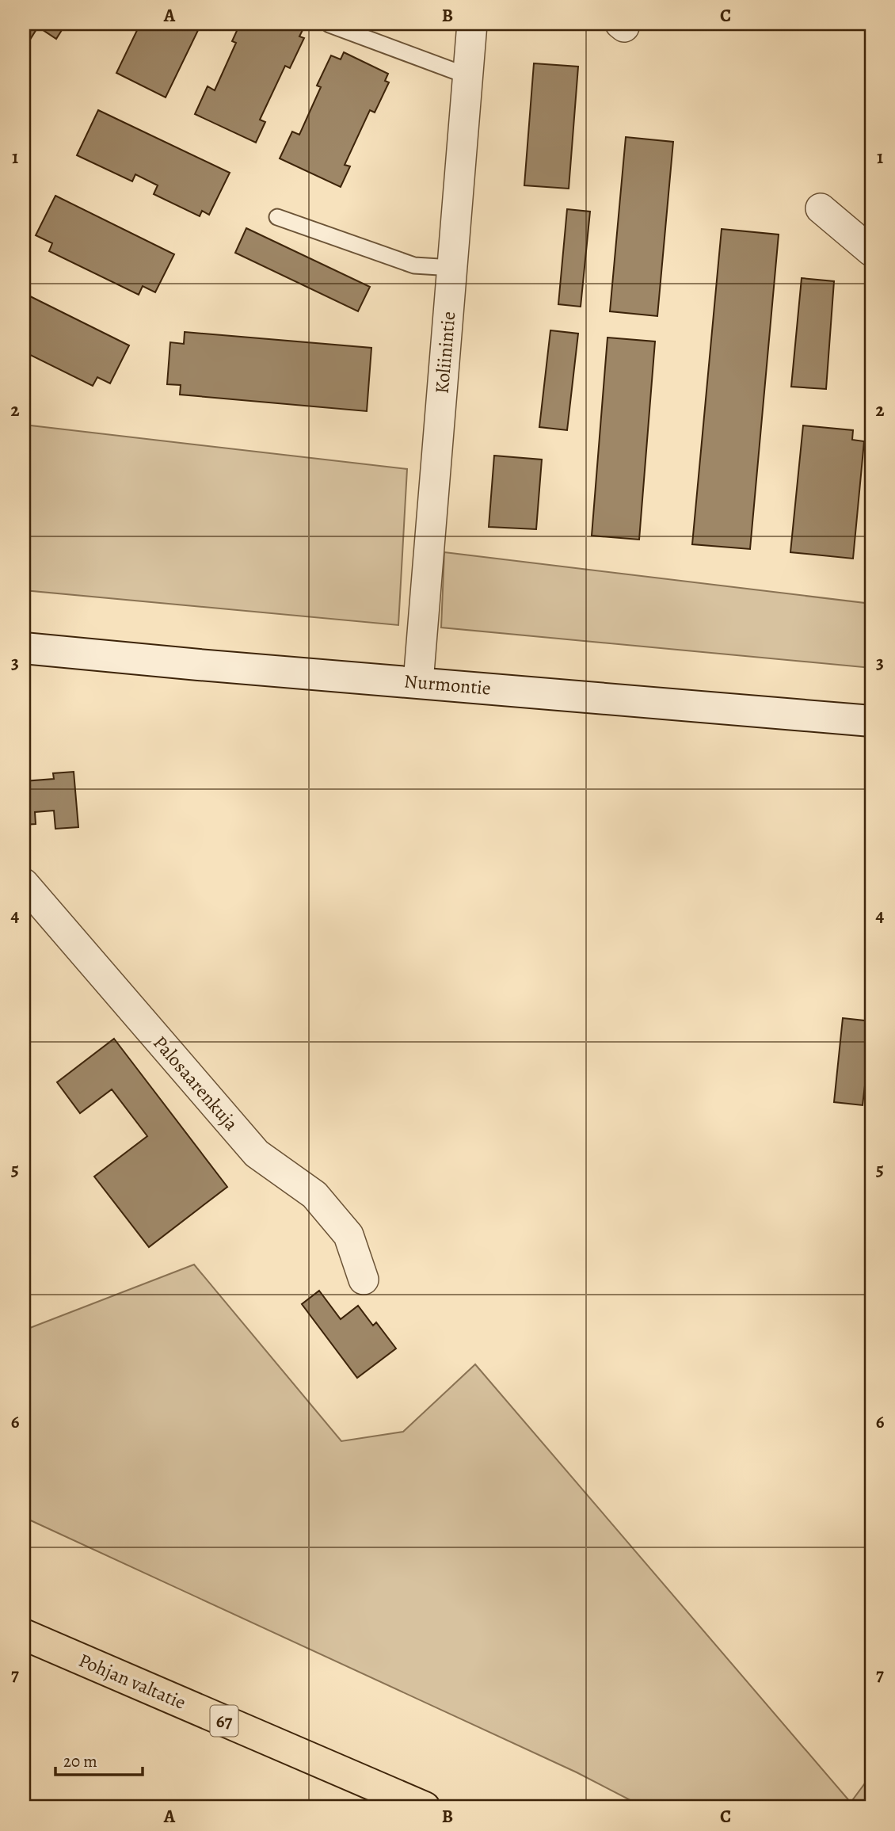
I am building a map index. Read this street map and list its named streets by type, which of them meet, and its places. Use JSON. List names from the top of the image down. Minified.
{"streets":{"highway":["Pohjan valtatie","67"],"main road":["Nurmontie"],"street":["Koliinintie","Palosaarenkuja"]},"crossings":[["Koliinintie","Nurmontie"]],"scale_bar":"20 m","grid":{"columns":["A","B","C"],"rows":["1","2","3","4","5","6","7"]}}
